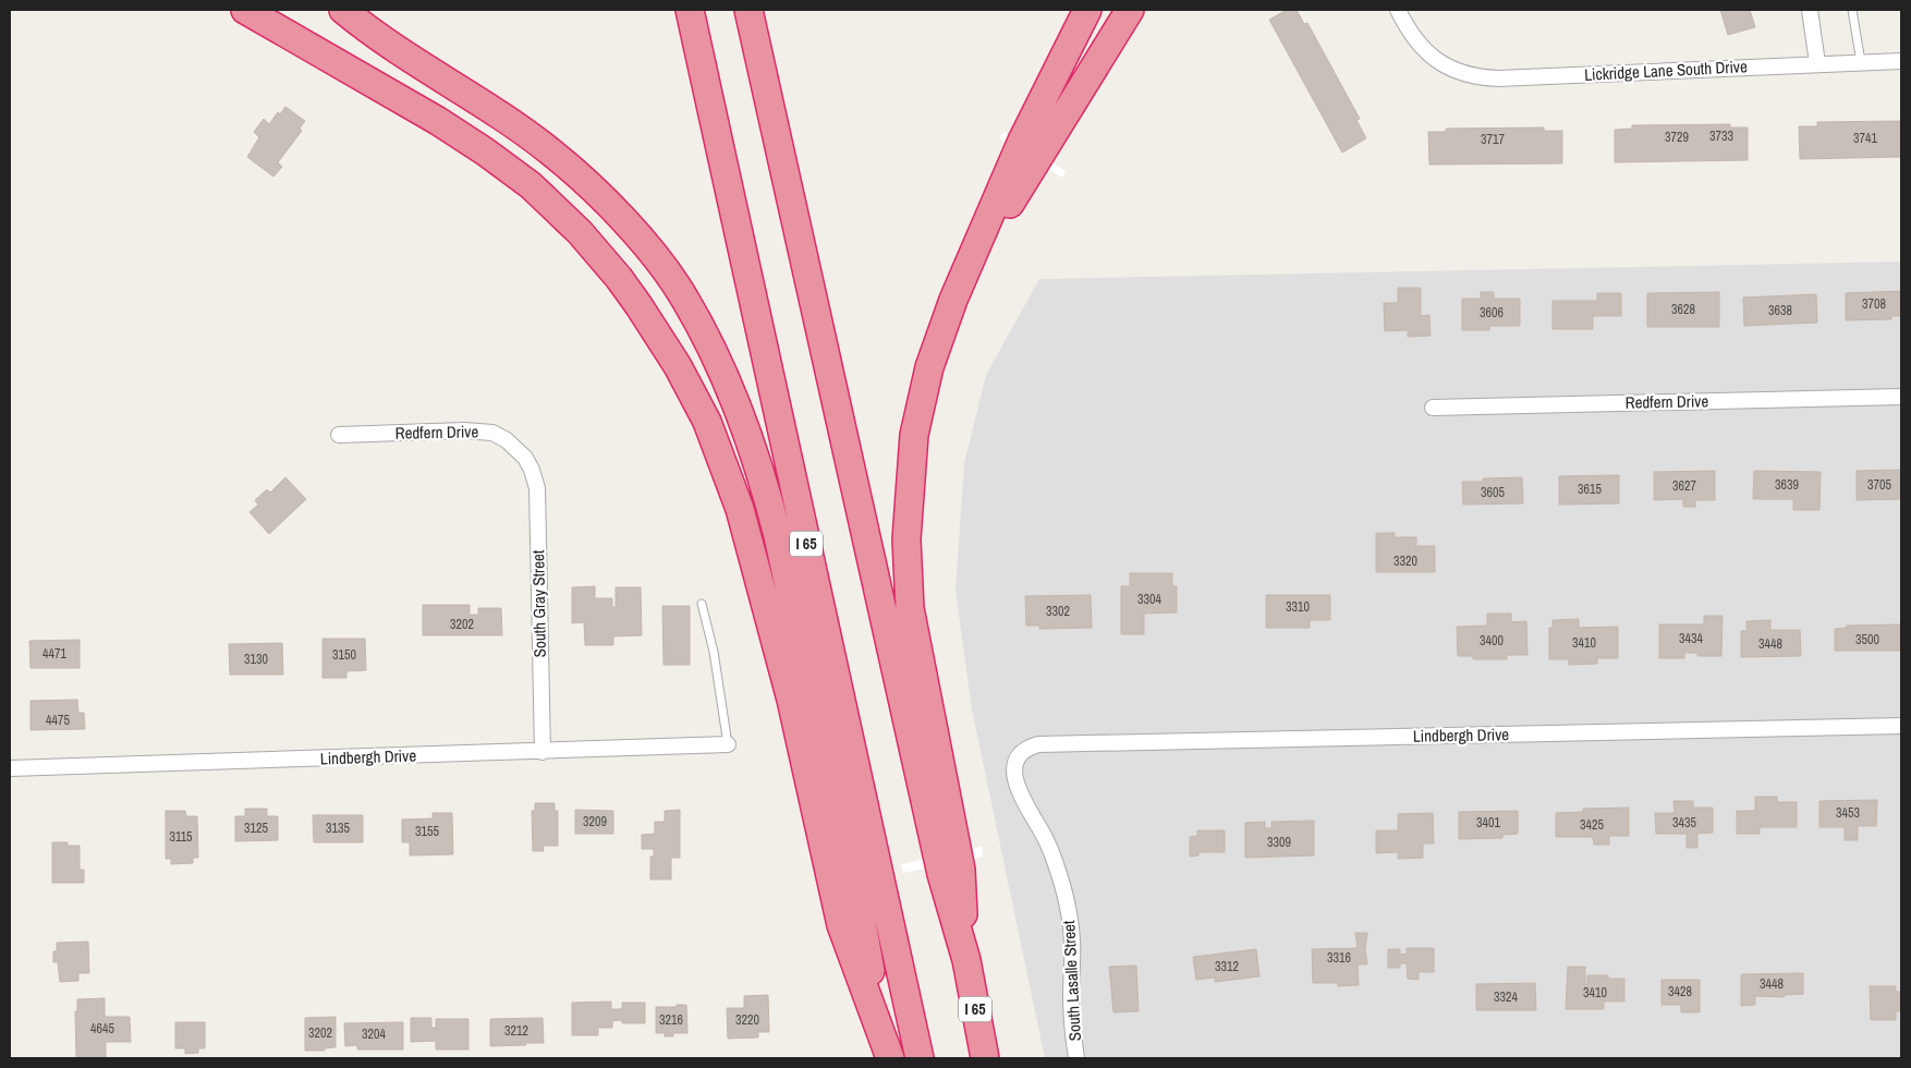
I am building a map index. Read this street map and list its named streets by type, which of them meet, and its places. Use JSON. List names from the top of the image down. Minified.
{"streets":{"highway":["I 65"],"street":["Lickridge Lane South Drive","Redfern Drive","South Gray Street","Lindbergh Drive","South Lasalle Street"]},"crossings":[["Redfern Drive","South Gray Street"],["South Gray Street","Lindbergh Drive"],["Lindbergh Drive","South Lasalle Street"]],"house_numbers":["3733","3729","3741","3717","3708","3628","3638","3606","3639","3705","3627","3615","3605","3320","3304","3310","3302","3202","3434","3500","3400","3410","3448","4471","3150","3130","4475","3453","3209","3401","3435","3425","3125","3135","3155","3115","3309","3316","3312","3448","3428","3410","3324","3216","3220","4645","3212","3202","3204"]}
